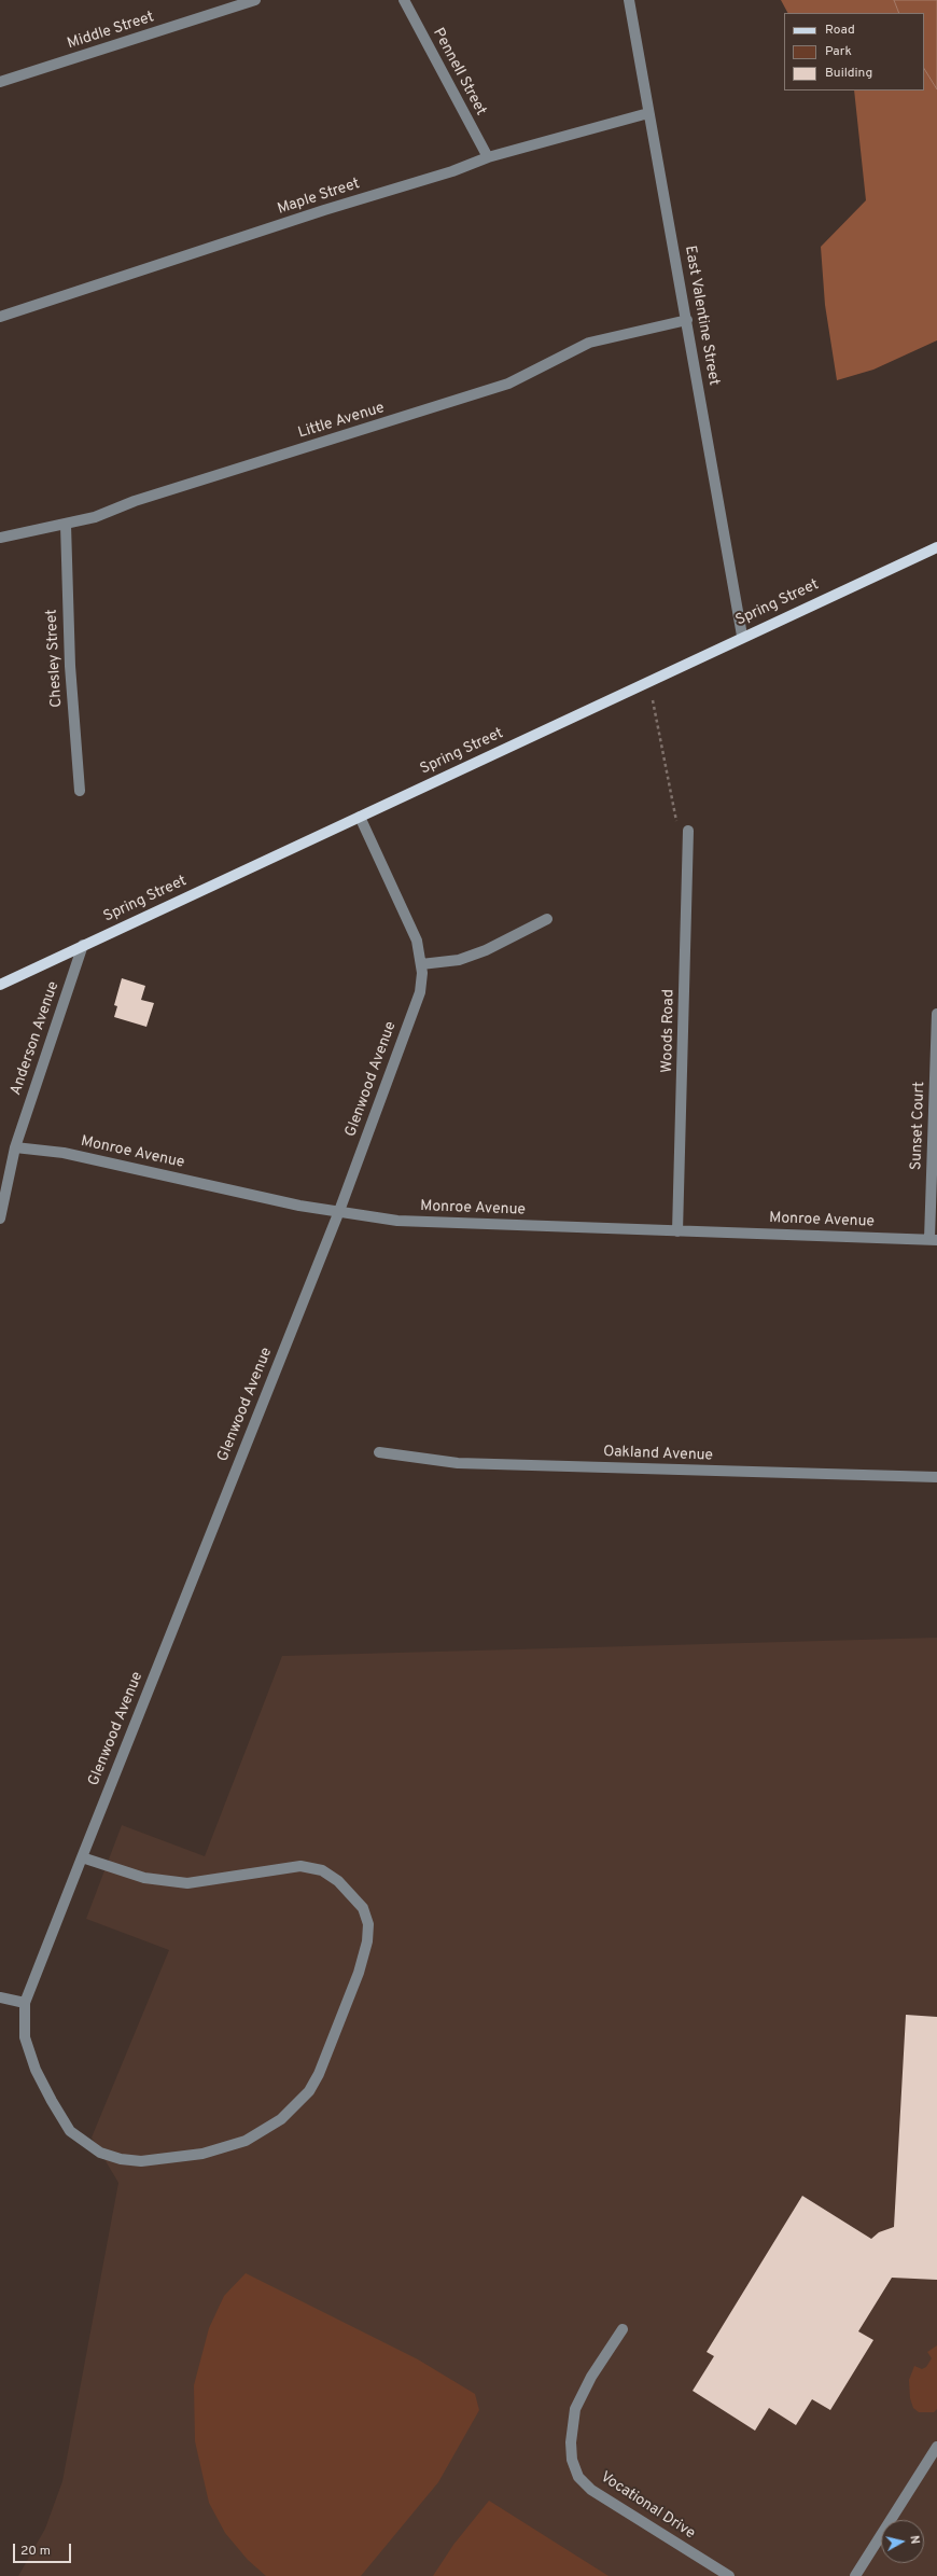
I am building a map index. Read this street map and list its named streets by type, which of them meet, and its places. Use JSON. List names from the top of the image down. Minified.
{"streets":{"main road":["Spring Street"],"street":["Middle Street","Pennell Street","Maple Street","East Valentine Street","Little Avenue","Chesley Street","Woods Road","Anderson Avenue","Glenwood Avenue","Sunset Court","Monroe Avenue","Oakland Avenue","Vocational Drive"]},"crossings":[["Pennell Street","Maple Street"],["Maple Street","East Valentine Street"],["East Valentine Street","Little Avenue"],["East Valentine Street","Spring Street"],["Little Avenue","Chesley Street"],["Spring Street","Anderson Avenue"],["Spring Street","Glenwood Avenue"],["Woods Road","Monroe Avenue"],["Anderson Avenue","Monroe Avenue"],["Glenwood Avenue","Monroe Avenue"],["Sunset Court","Monroe Avenue"]],"legend":["Road","Park","Building"],"scale_bar":"20 m","north":"right"}
